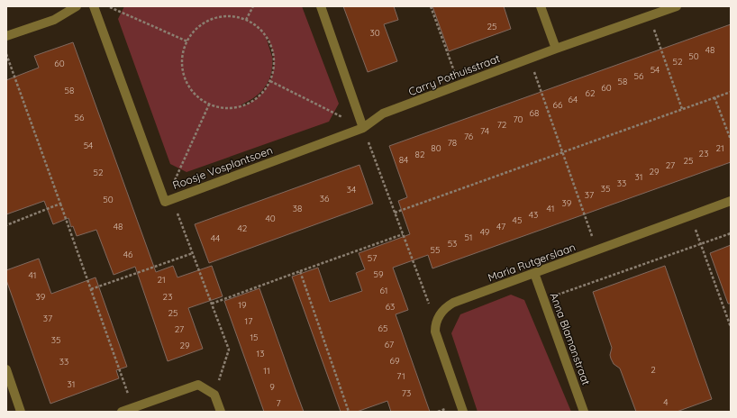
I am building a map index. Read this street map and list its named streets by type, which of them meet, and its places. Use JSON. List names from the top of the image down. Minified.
{"streets":{"street":["Carry Pothuisstraat","Roosje Vosplantsoen","Maria Rutgerslaan","Anna Blamanstraat"]},"crossings":[["Carry Pothuisstraat","Roosje Vosplantsoen"],["Maria Rutgerslaan","Anna Blamanstraat"]],"house_numbers":["25","30","48","50","52","60","54","56","58","60","58","62","64","66","68","56","70","72","74","76","78","54","80","21","23","82","84","25","27","29","52","31","33","35","34","37","36","50","39","38","41","43","40","45","48","47","42","49","51","44","53","55","46","57","59","41","21","61","39","23","19","63","25","37","17","65","27","15","35","67","29","13","69","33","2","11","71","31","9","73","4","7"]}
